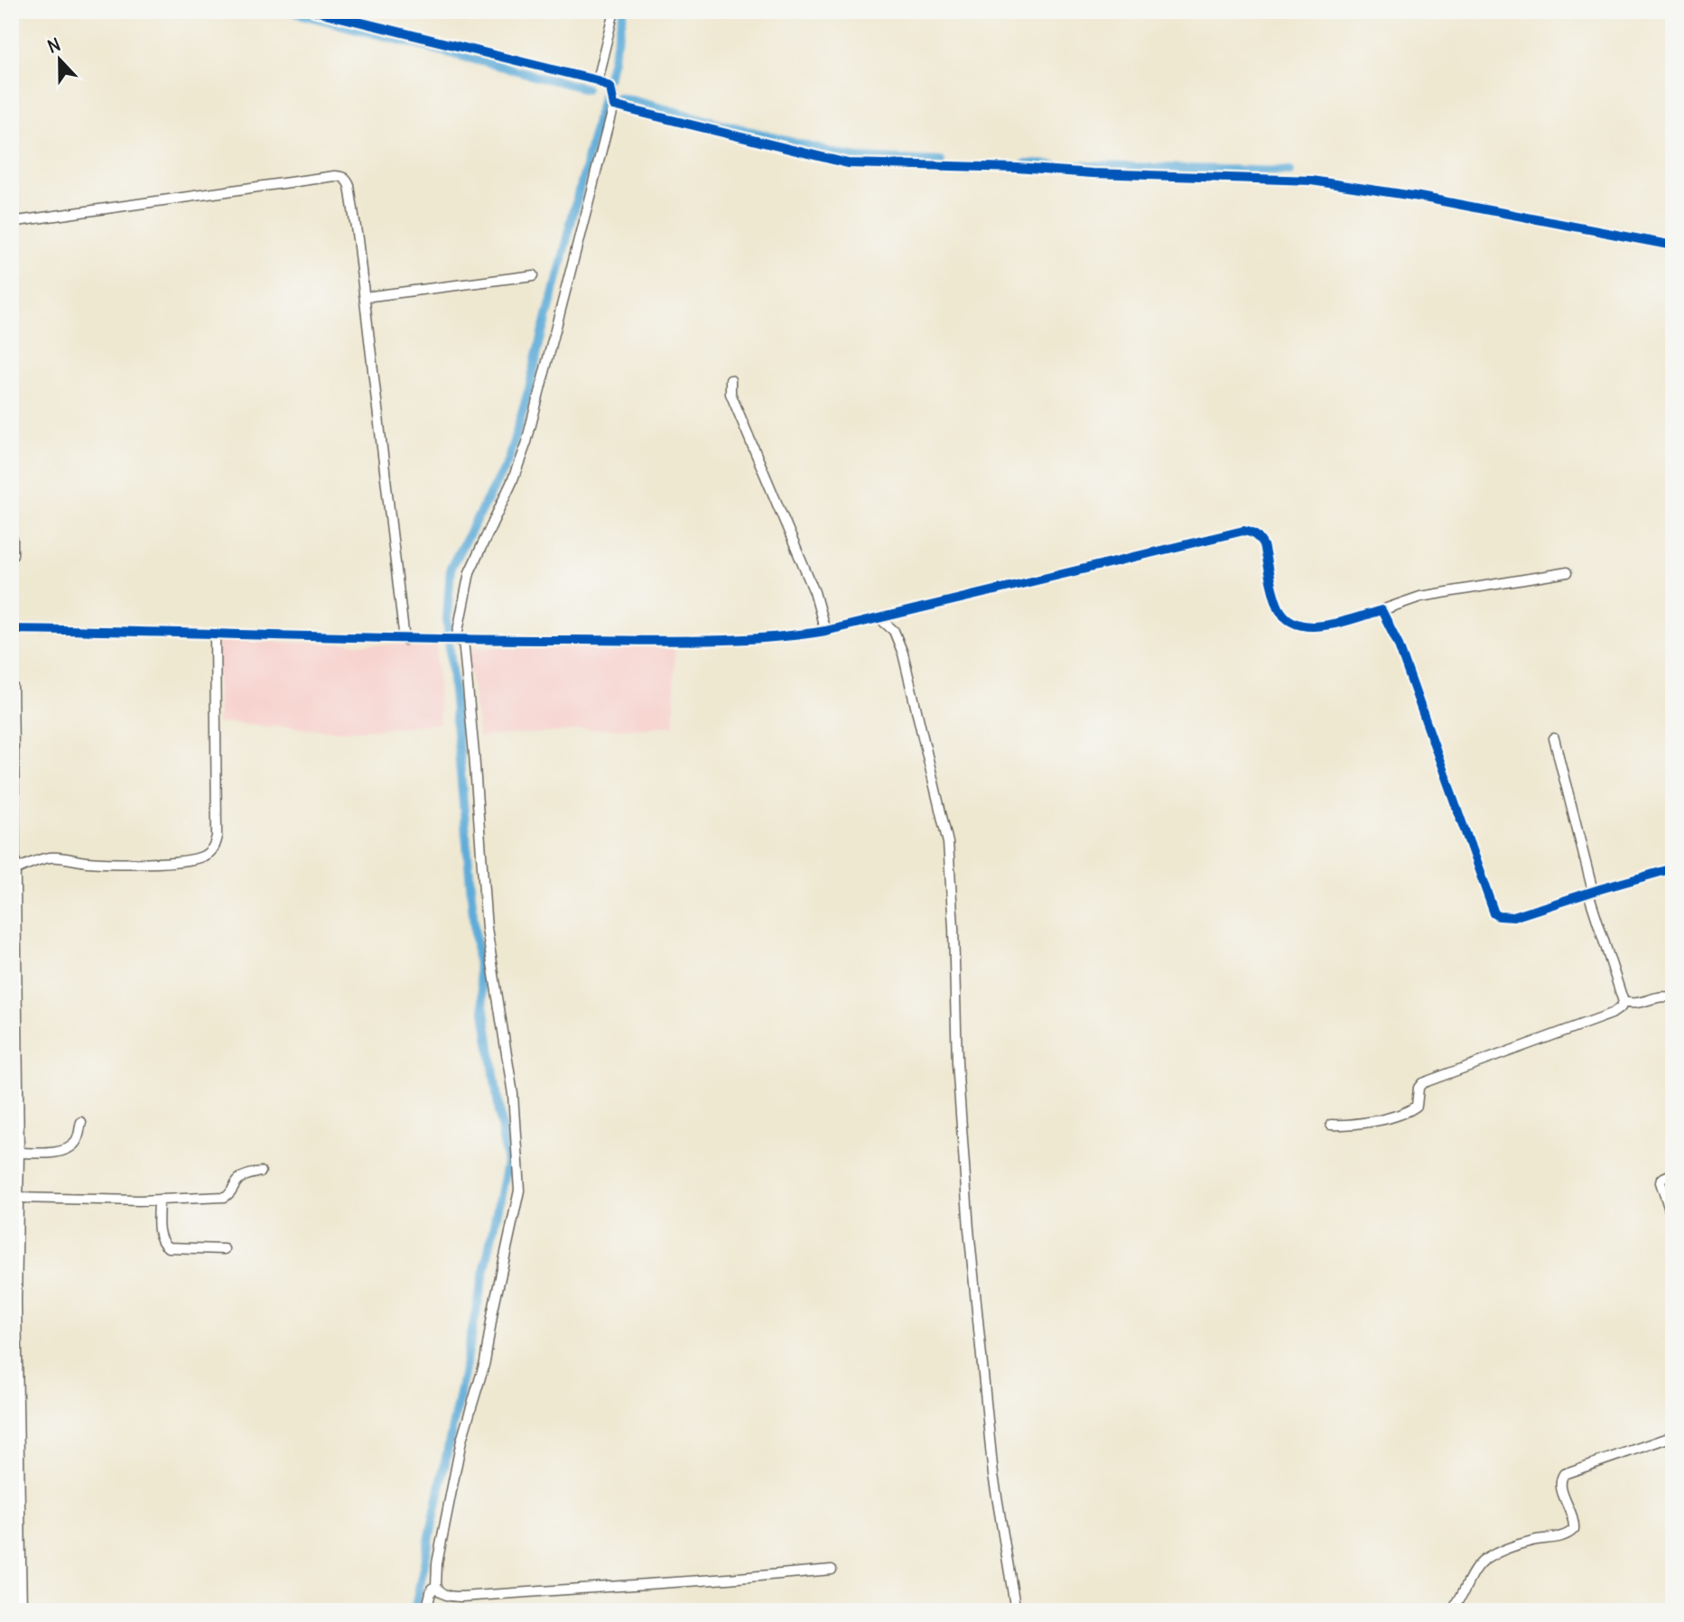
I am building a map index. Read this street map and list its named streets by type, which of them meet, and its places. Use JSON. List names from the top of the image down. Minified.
{"north":"top"}
